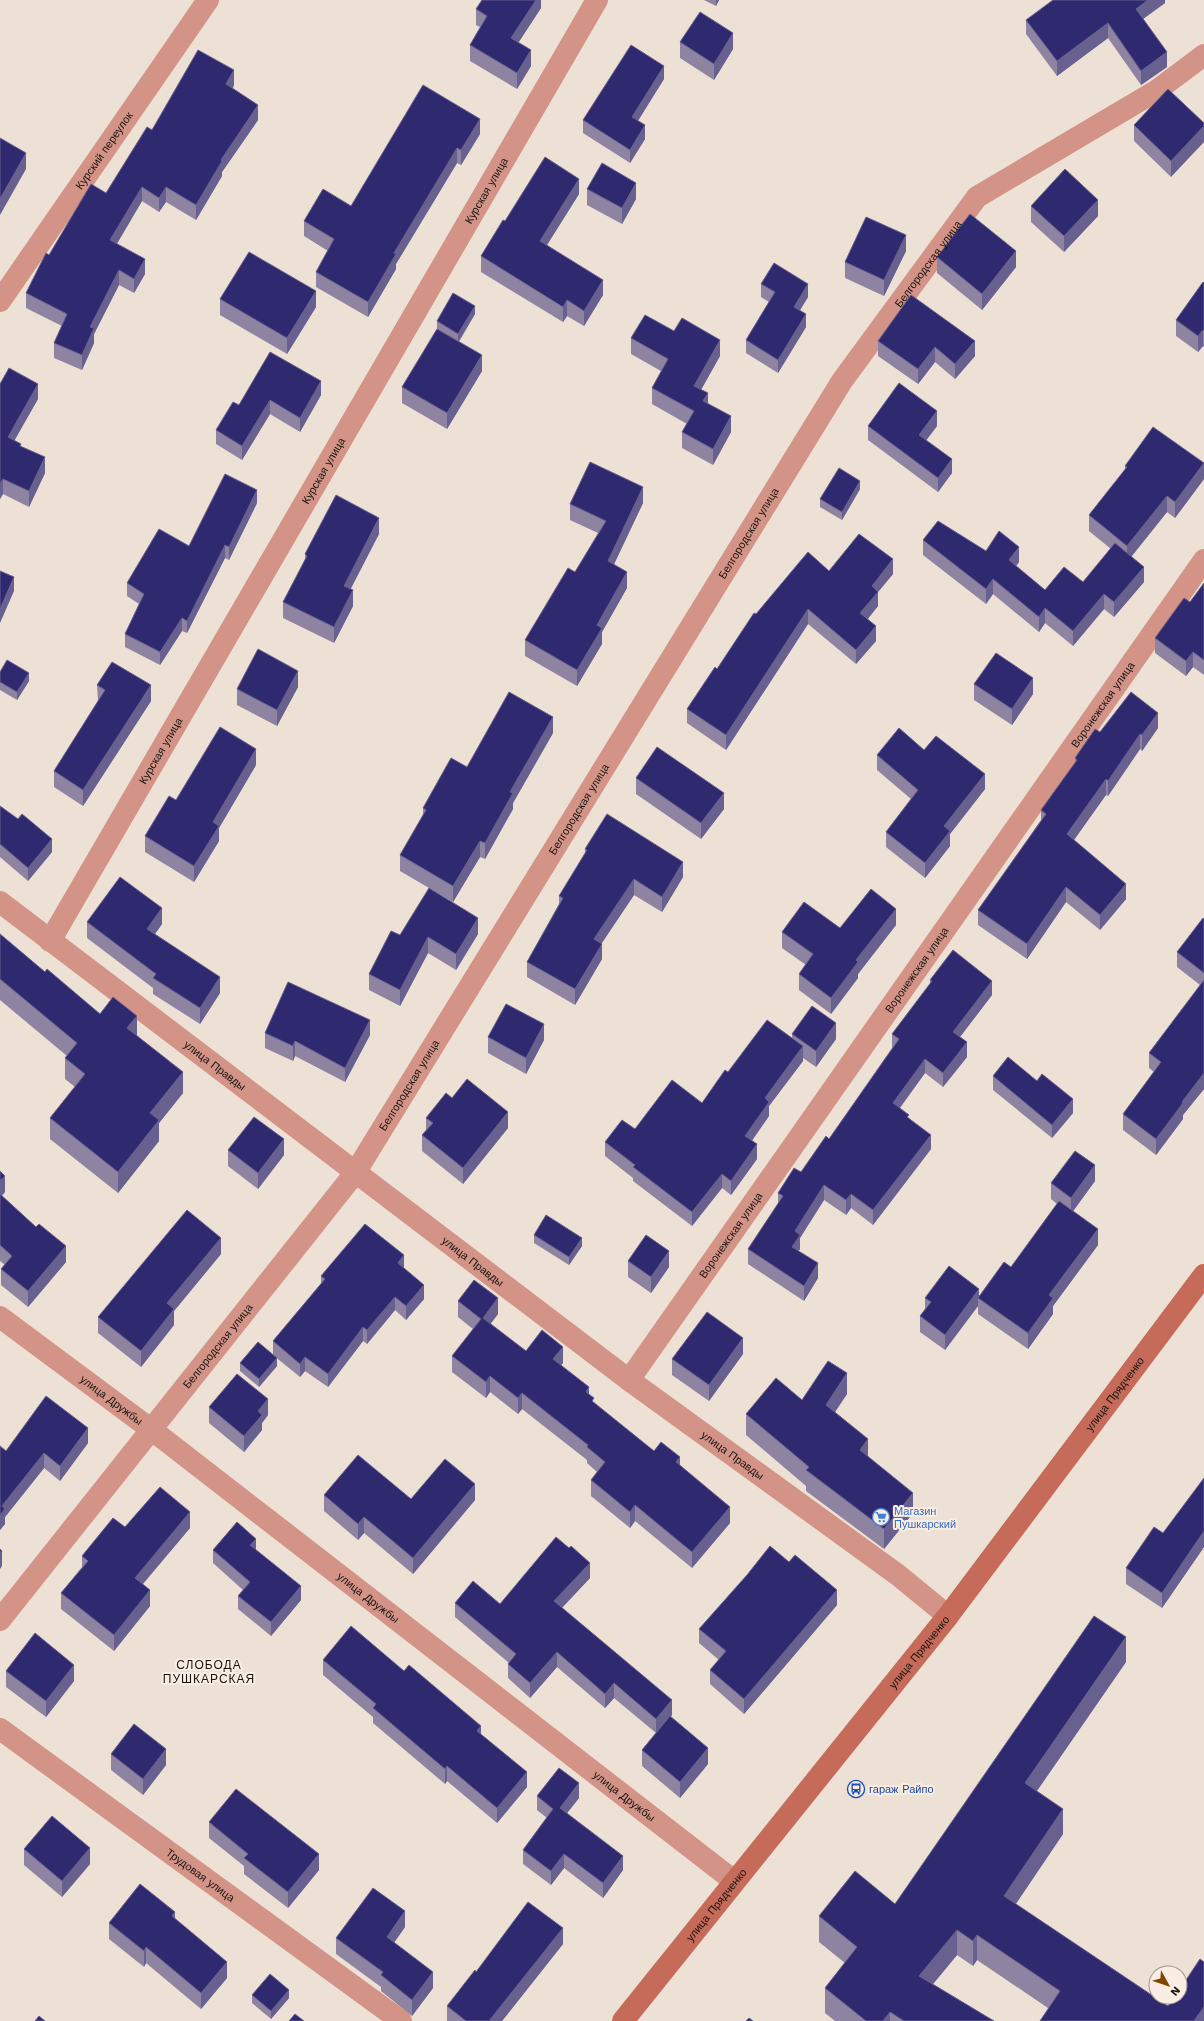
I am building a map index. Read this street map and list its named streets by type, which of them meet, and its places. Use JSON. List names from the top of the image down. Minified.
{"streets":{"main road":["улица Прядченко"],"street":["Курский переулок","Курская улица","Белгородская улица","Воронежская улица","улица Правды","улица Дружбы","Трудовая улица"]},"crossings":[["Курская улица","улица Правды"],["Белгородская улица","улица Правды"],["Белгородская улица","улица Дружбы"],["Воронежская улица","улица Правды"],["улица Правды","улица Прядченко"],["улица Прядченко","улица Дружбы"]],"districts":["СЛОБОДА ПУШКАРСКАЯ"],"places":{"supermarket":["Магазин Пушкарский"],"bus stop":["гараж Райпо"]},"north":"bottom right"}
